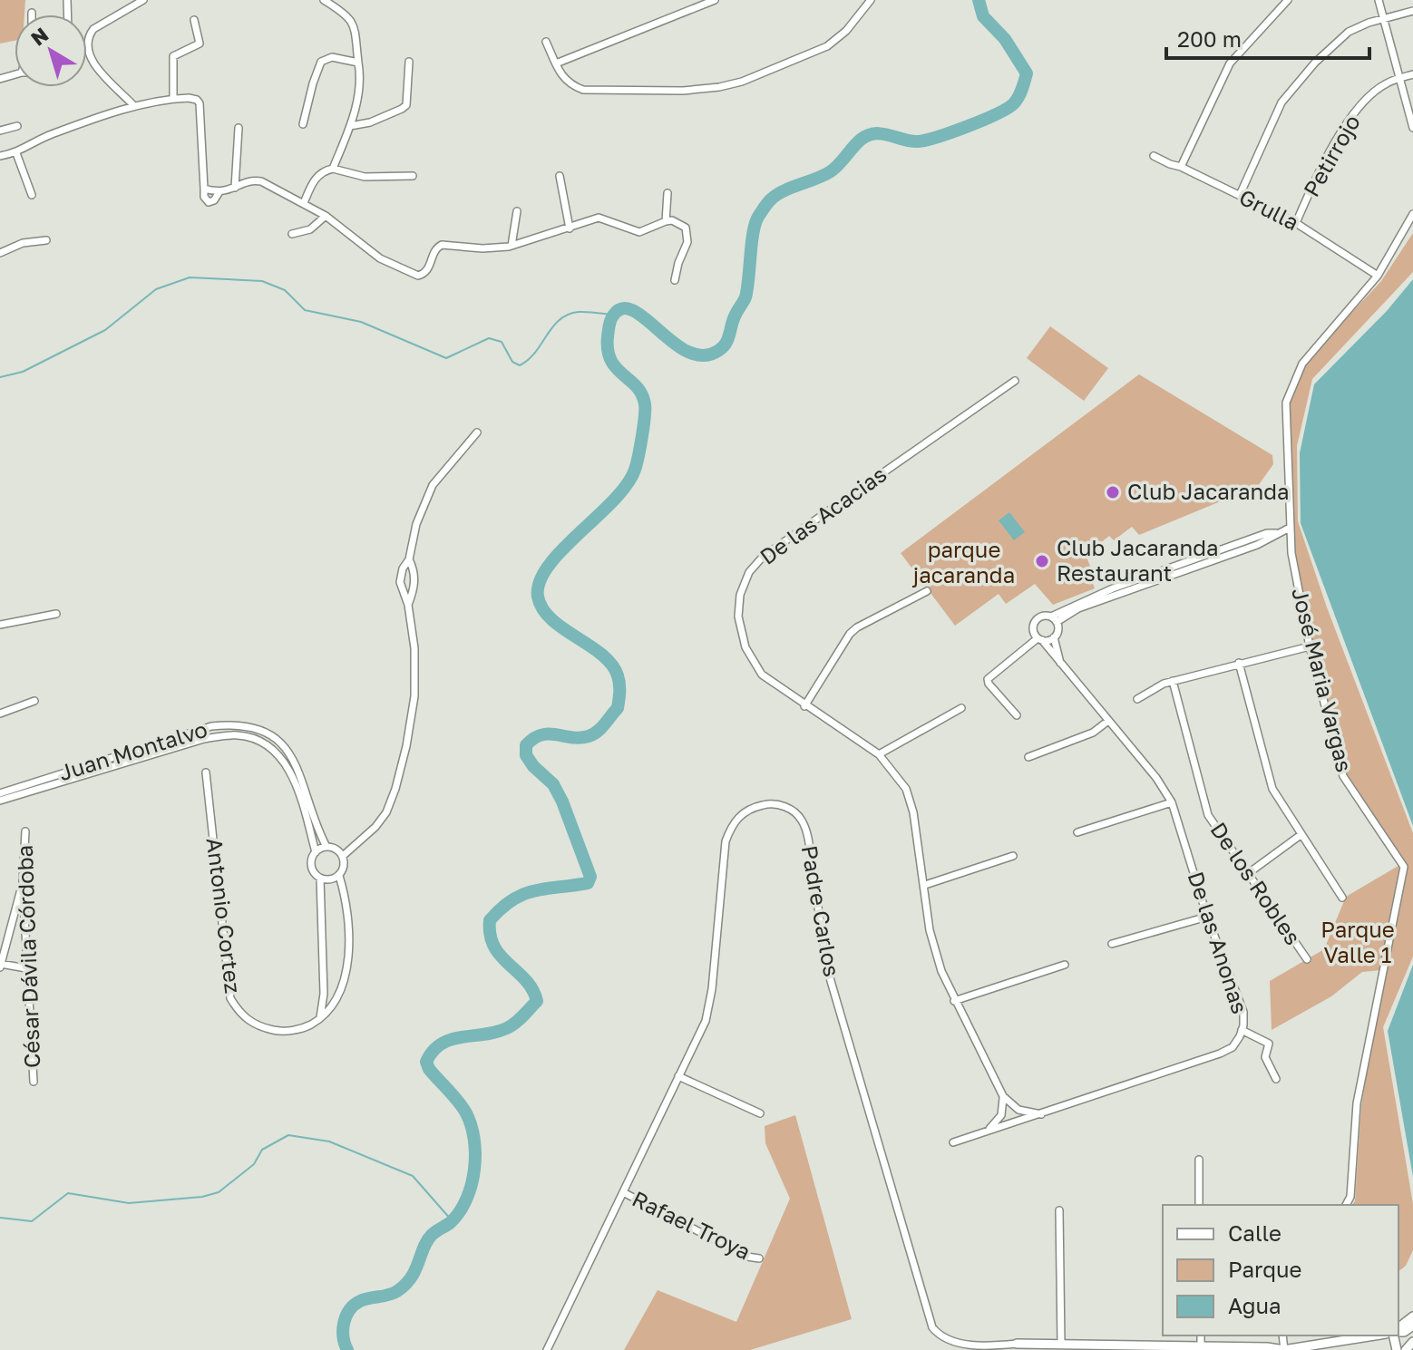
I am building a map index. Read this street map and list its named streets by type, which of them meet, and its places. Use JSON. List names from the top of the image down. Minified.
{"streets":{"street":["Petirrojo","Grulla","De las Acacias","José Maria Vargas","Juan Montalvo","De los Robles","Padre Carlos","Antonio Cortez","De las Anonas","César Dávila Córdoba","Rafael Troya"]},"crossings":[["Petirrojo","Grulla"],["Grulla","José Maria Vargas"],["Padre Carlos","Rafael Troya"]],"parks":["parque jacaranda","Parque Valle 1"],"places":["Club Jacaranda","Club Jacaranda Restaurant"],"legend":["Calle","Parque","Agua"],"scale_bar":"200 m","north":"top left"}
